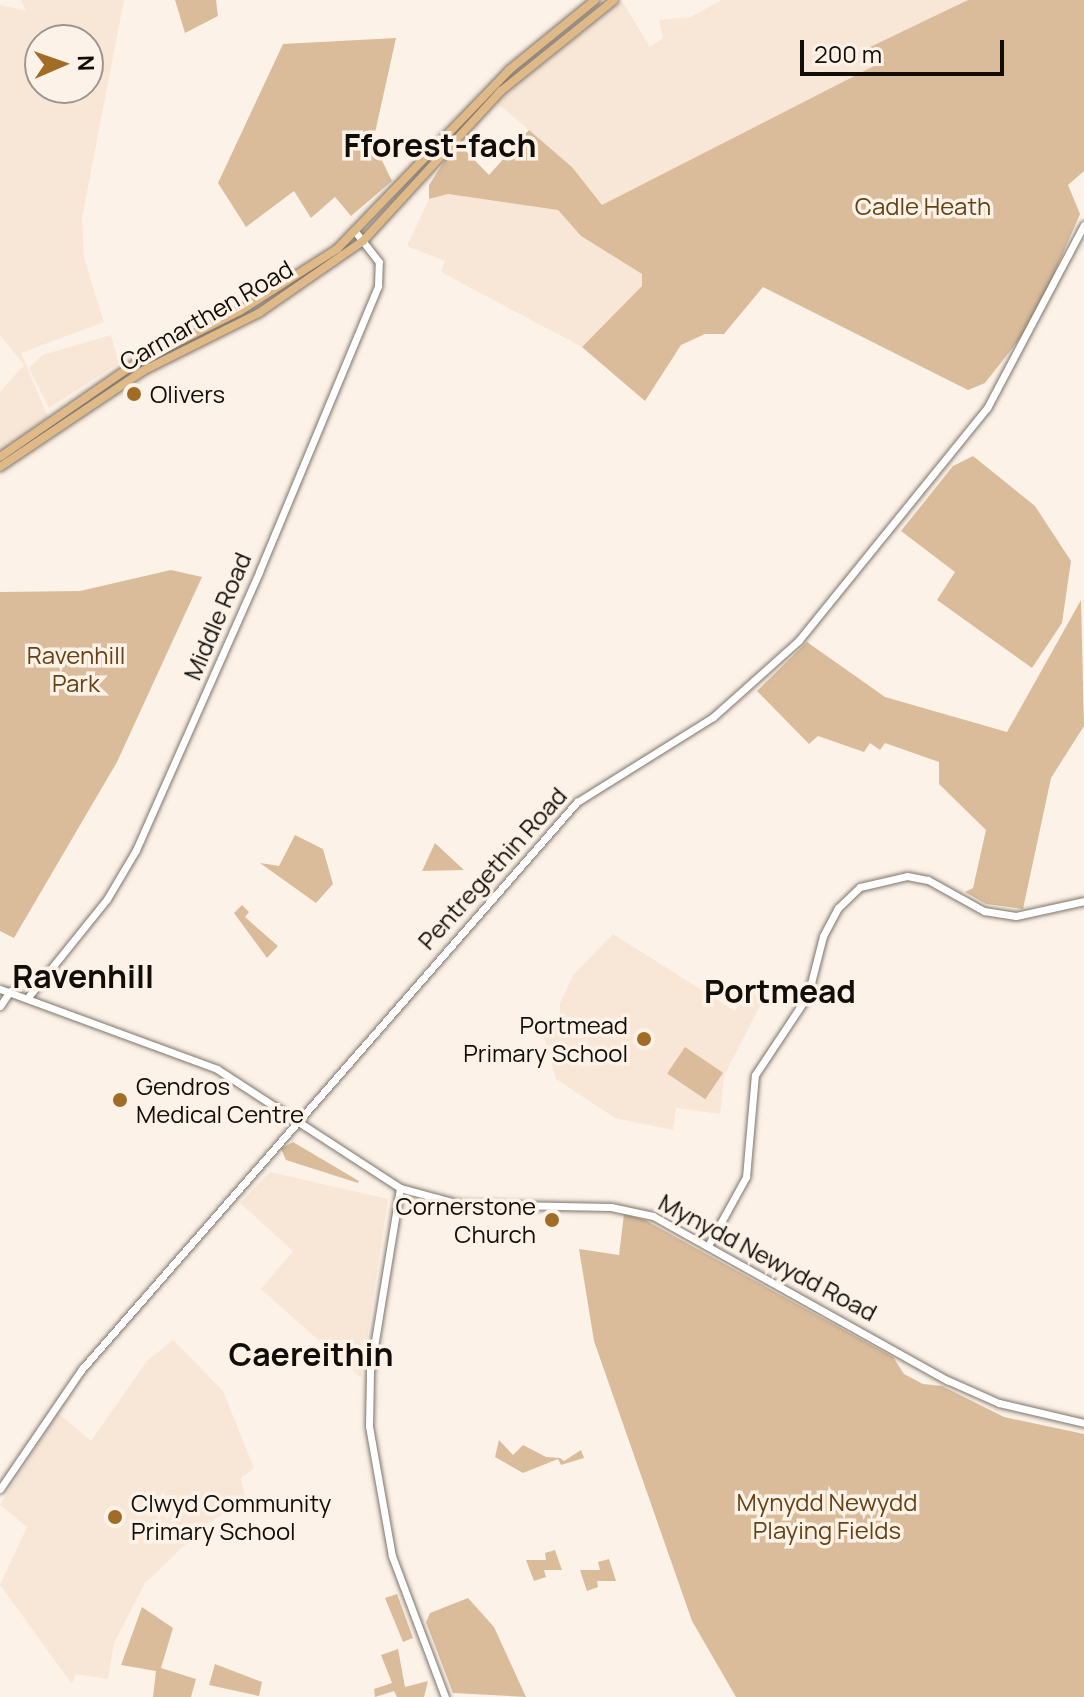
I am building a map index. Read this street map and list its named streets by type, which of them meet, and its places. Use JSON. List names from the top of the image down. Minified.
{"streets":{"main road":["Carmarthen Road"],"street":["Middle Road","Pentregethin Road","Mynydd Newydd Road"]},"crossings":[["Carmarthen Road","Middle Road"],["Middle Road","Mynydd Newydd Road"],["Pentregethin Road","Mynydd Newydd Road"]],"districts":["Fforest-fach","Ravenhill","Portmead","Caereithin"],"parks":["Cadle Heath","Ravenhill Park","Mynydd Newydd Playing Fields"],"places":["Olivers","Portmead Primary School","Gendros Medical Centre","Cornerstone Church","Clwyd Community Primary School"],"scale_bar":"200 m","north":"right"}
